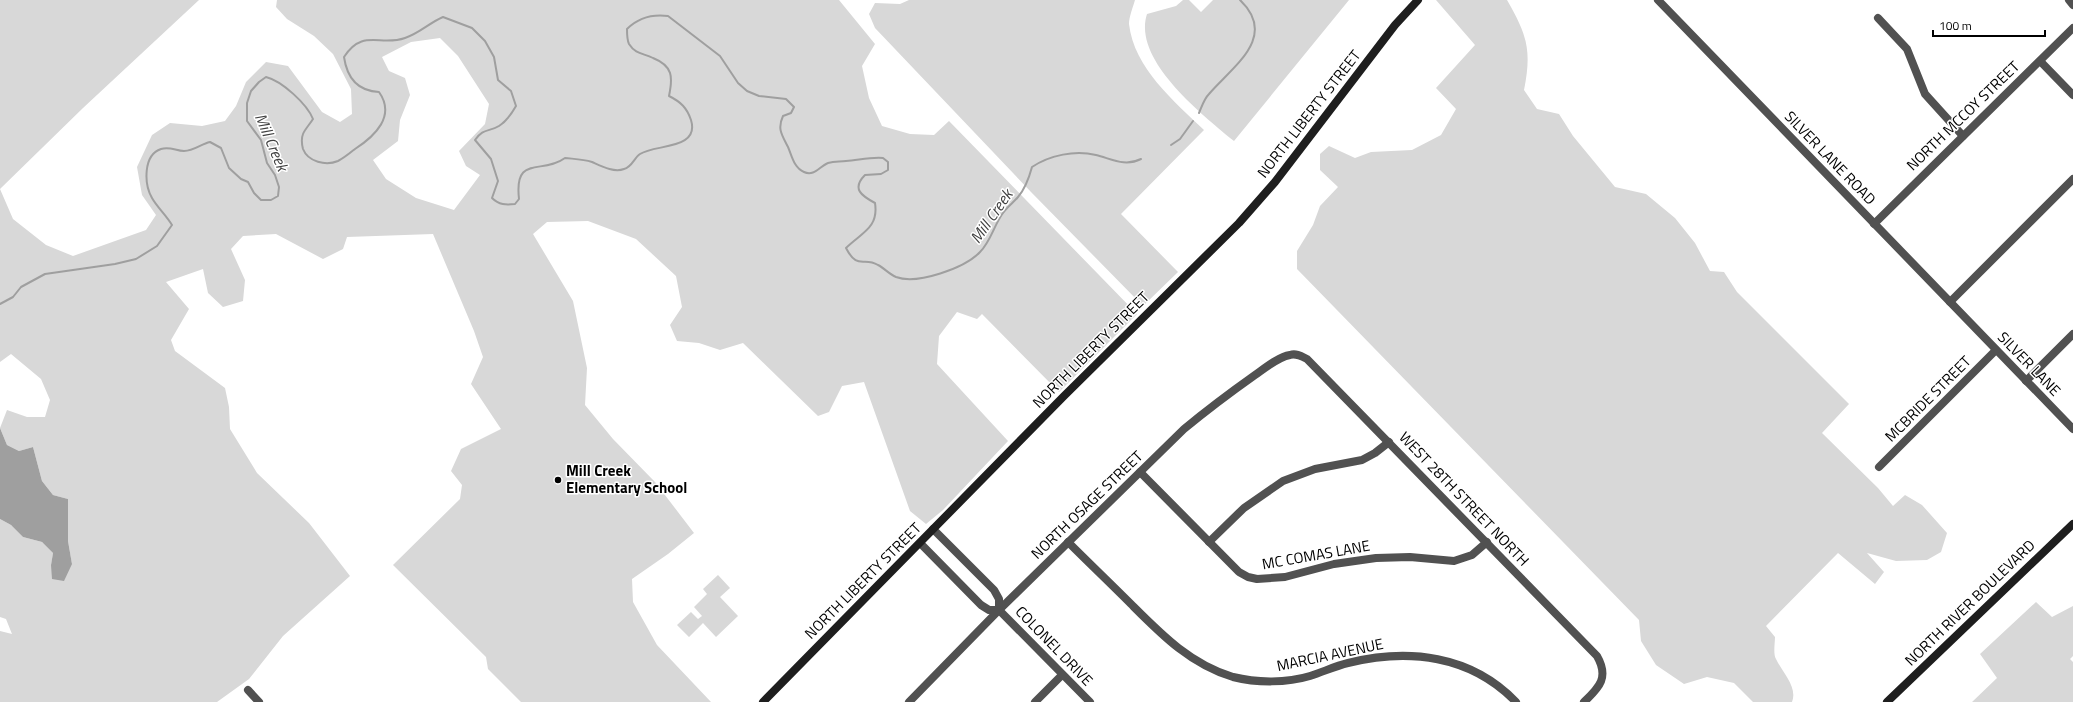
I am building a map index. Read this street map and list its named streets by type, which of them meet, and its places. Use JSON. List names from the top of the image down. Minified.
{"streets":{"main road":["NORTH LIBERTY STREET","NORTH RIVER BOULEVARD"],"street":["NORTH MCCOY STREET","SILVER LANE ROAD","SILVER LANE","MCBRIDE STREET","WEST 28TH STREET NORTH","NORTH OSAGE STREET","MC COMAS LANE","COLONEL DRIVE","MARCIA AVENUE"]},"crossings":[["NORTH LIBERTY STREET","COLONEL DRIVE"],["NORTH MCCOY STREET","SILVER LANE ROAD"],["SILVER LANE ROAD","SILVER LANE"],["SILVER LANE","MCBRIDE STREET"],["WEST 28TH STREET NORTH","NORTH OSAGE STREET"],["WEST 28TH STREET NORTH","MC COMAS LANE"],["NORTH OSAGE STREET","MC COMAS LANE"],["NORTH OSAGE STREET","COLONEL DRIVE"],["NORTH OSAGE STREET","MARCIA AVENUE"]],"water":["Mill Creek"],"places":["Mill Creek Elementary School"],"scale_bar":"100 m"}
